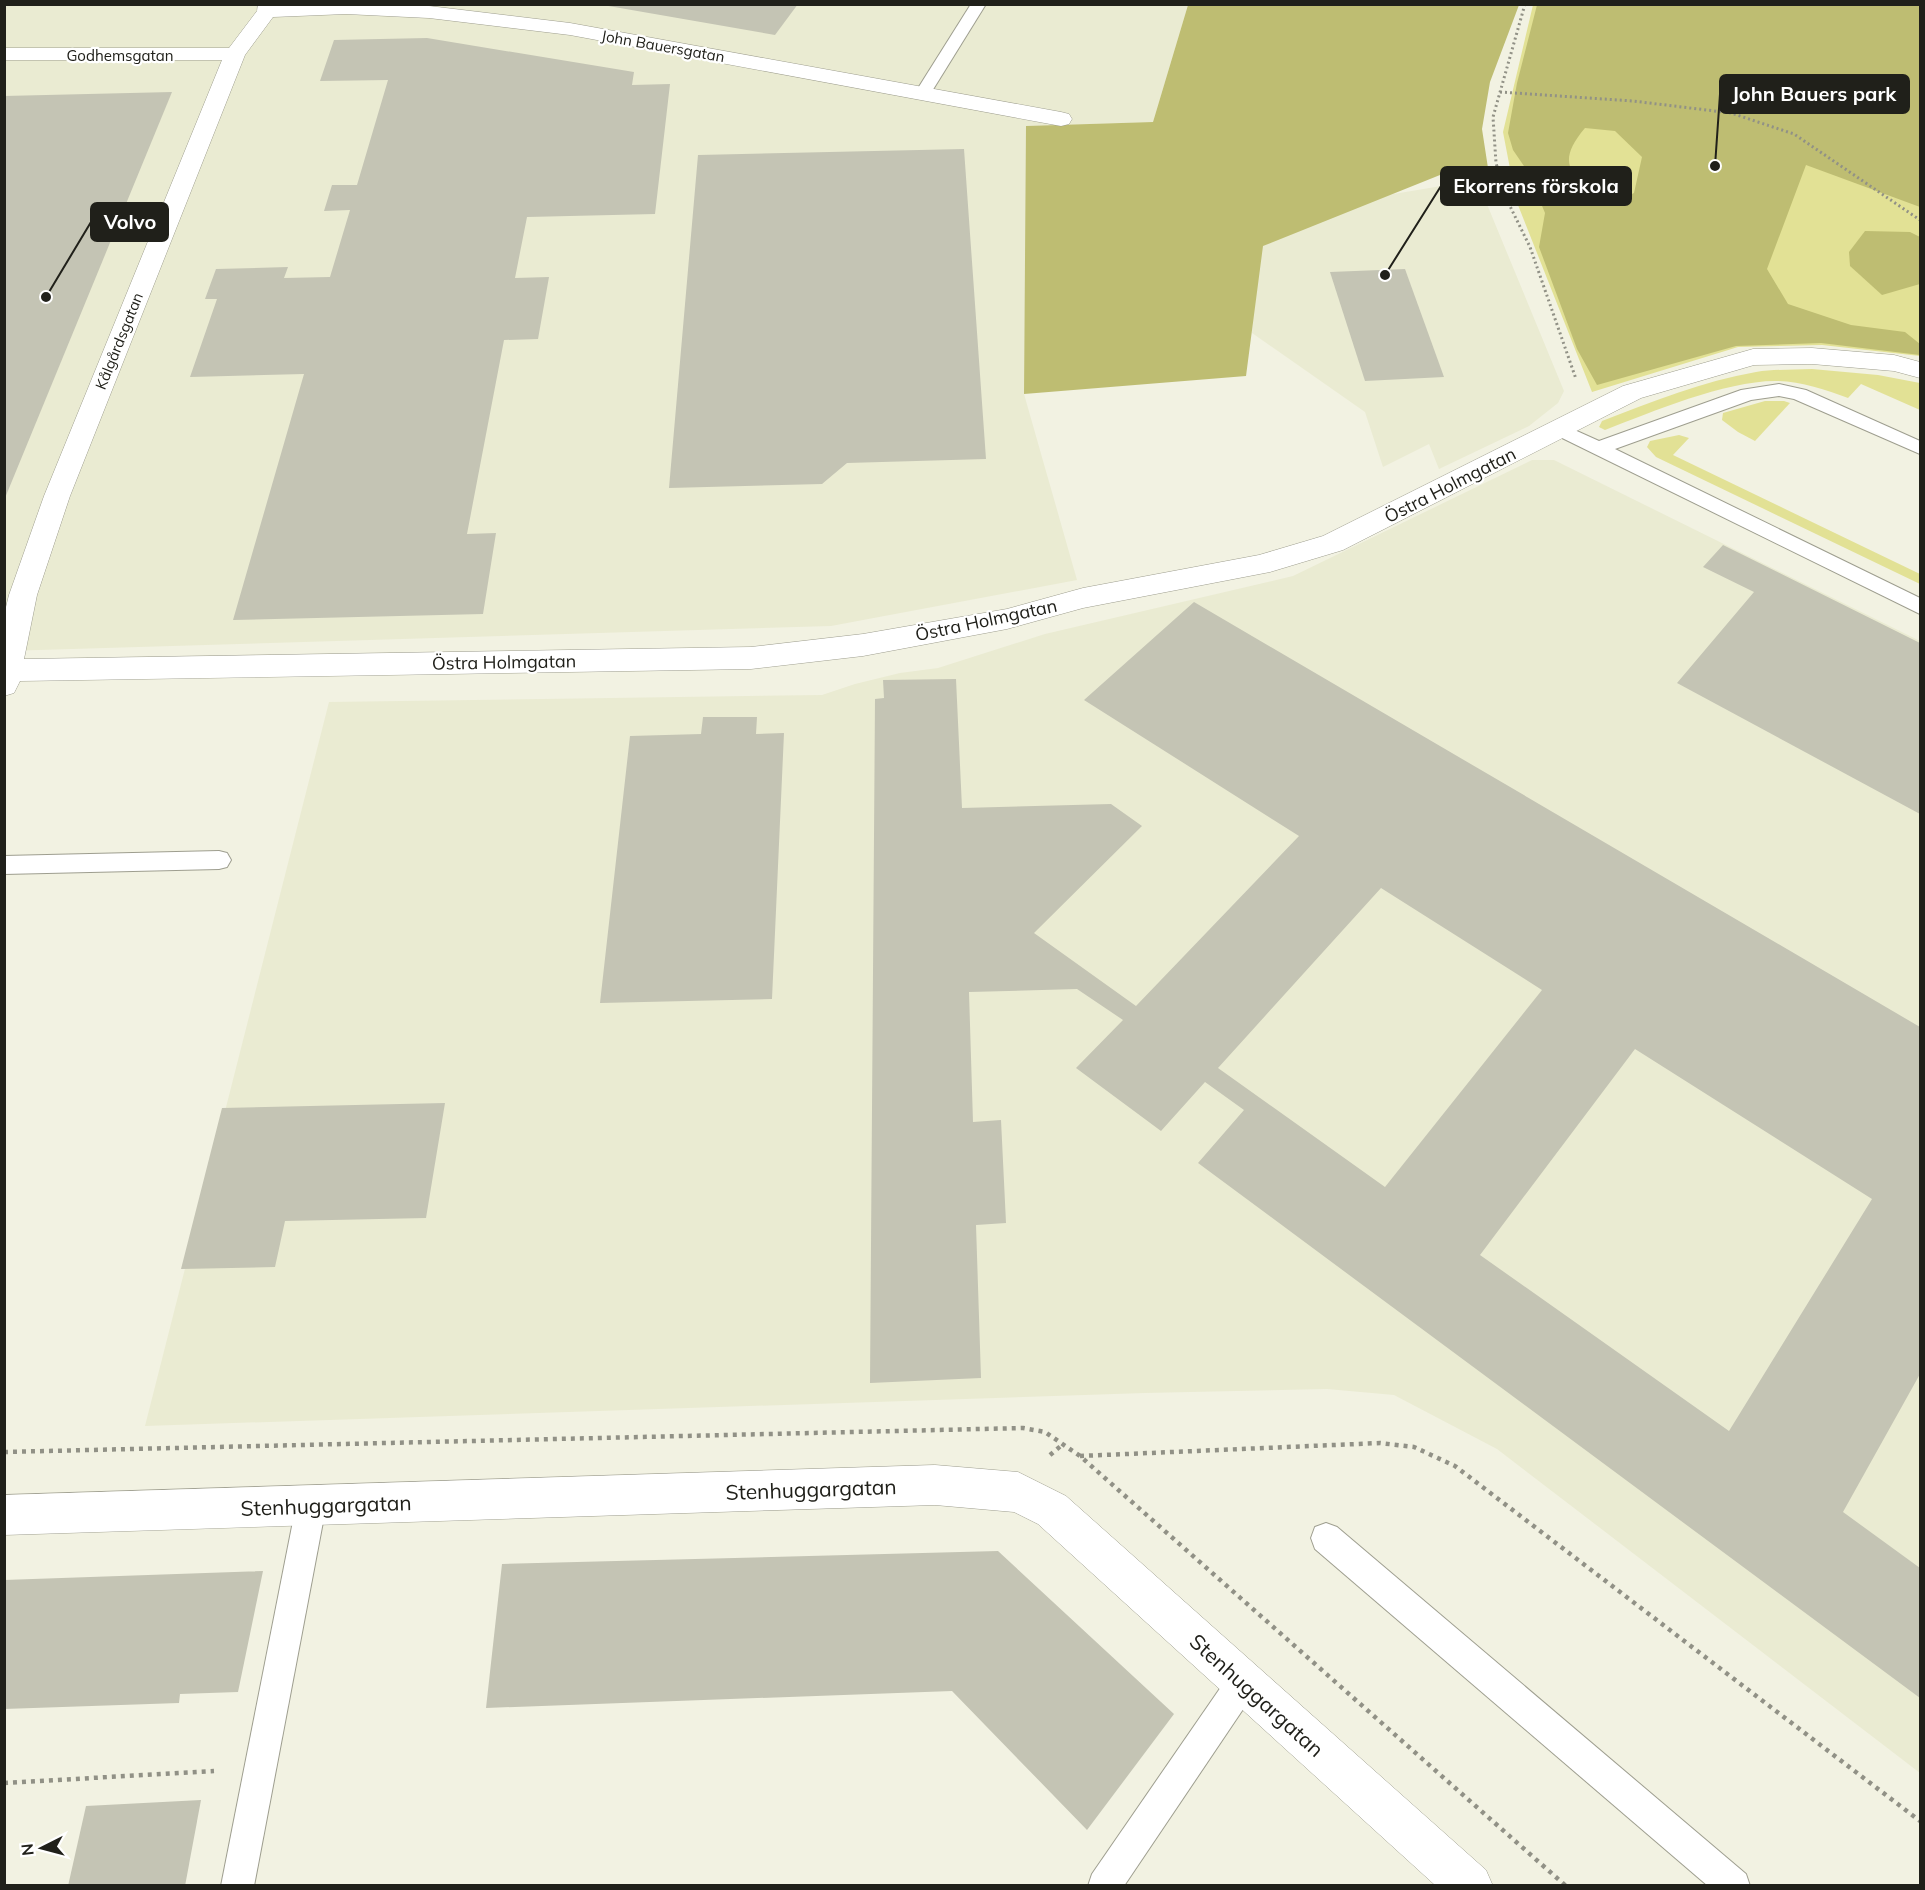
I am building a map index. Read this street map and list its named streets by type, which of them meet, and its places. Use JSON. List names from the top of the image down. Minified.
{"streets":{"street":["John Bauersgatan","Godhemsgatan","Kålgårdsgatan","Östra Holmgatan","Stenhuggargatan"]},"crossings":[["John Bauersgatan","Kålgårdsgatan"],["Godhemsgatan","Kålgårdsgatan"],["Kålgårdsgatan","Östra Holmgatan"]],"places":["John Bauers park","Ekorrens förskola","Volvo"],"north":"left"}
